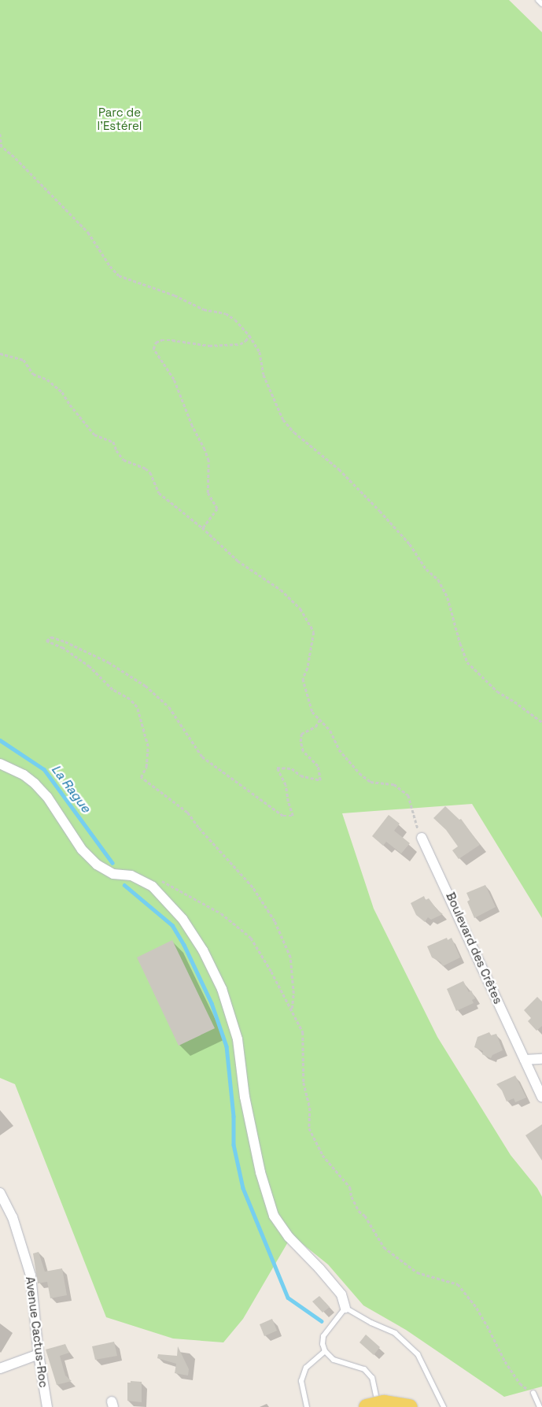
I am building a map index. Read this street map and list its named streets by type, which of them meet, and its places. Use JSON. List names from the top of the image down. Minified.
{"streets":{"street":["Boulevard des Crêtes","Avenue Cactus-Roc"]},"water":["La Rague"],"parks":["Parc de l'Estérel"]}
